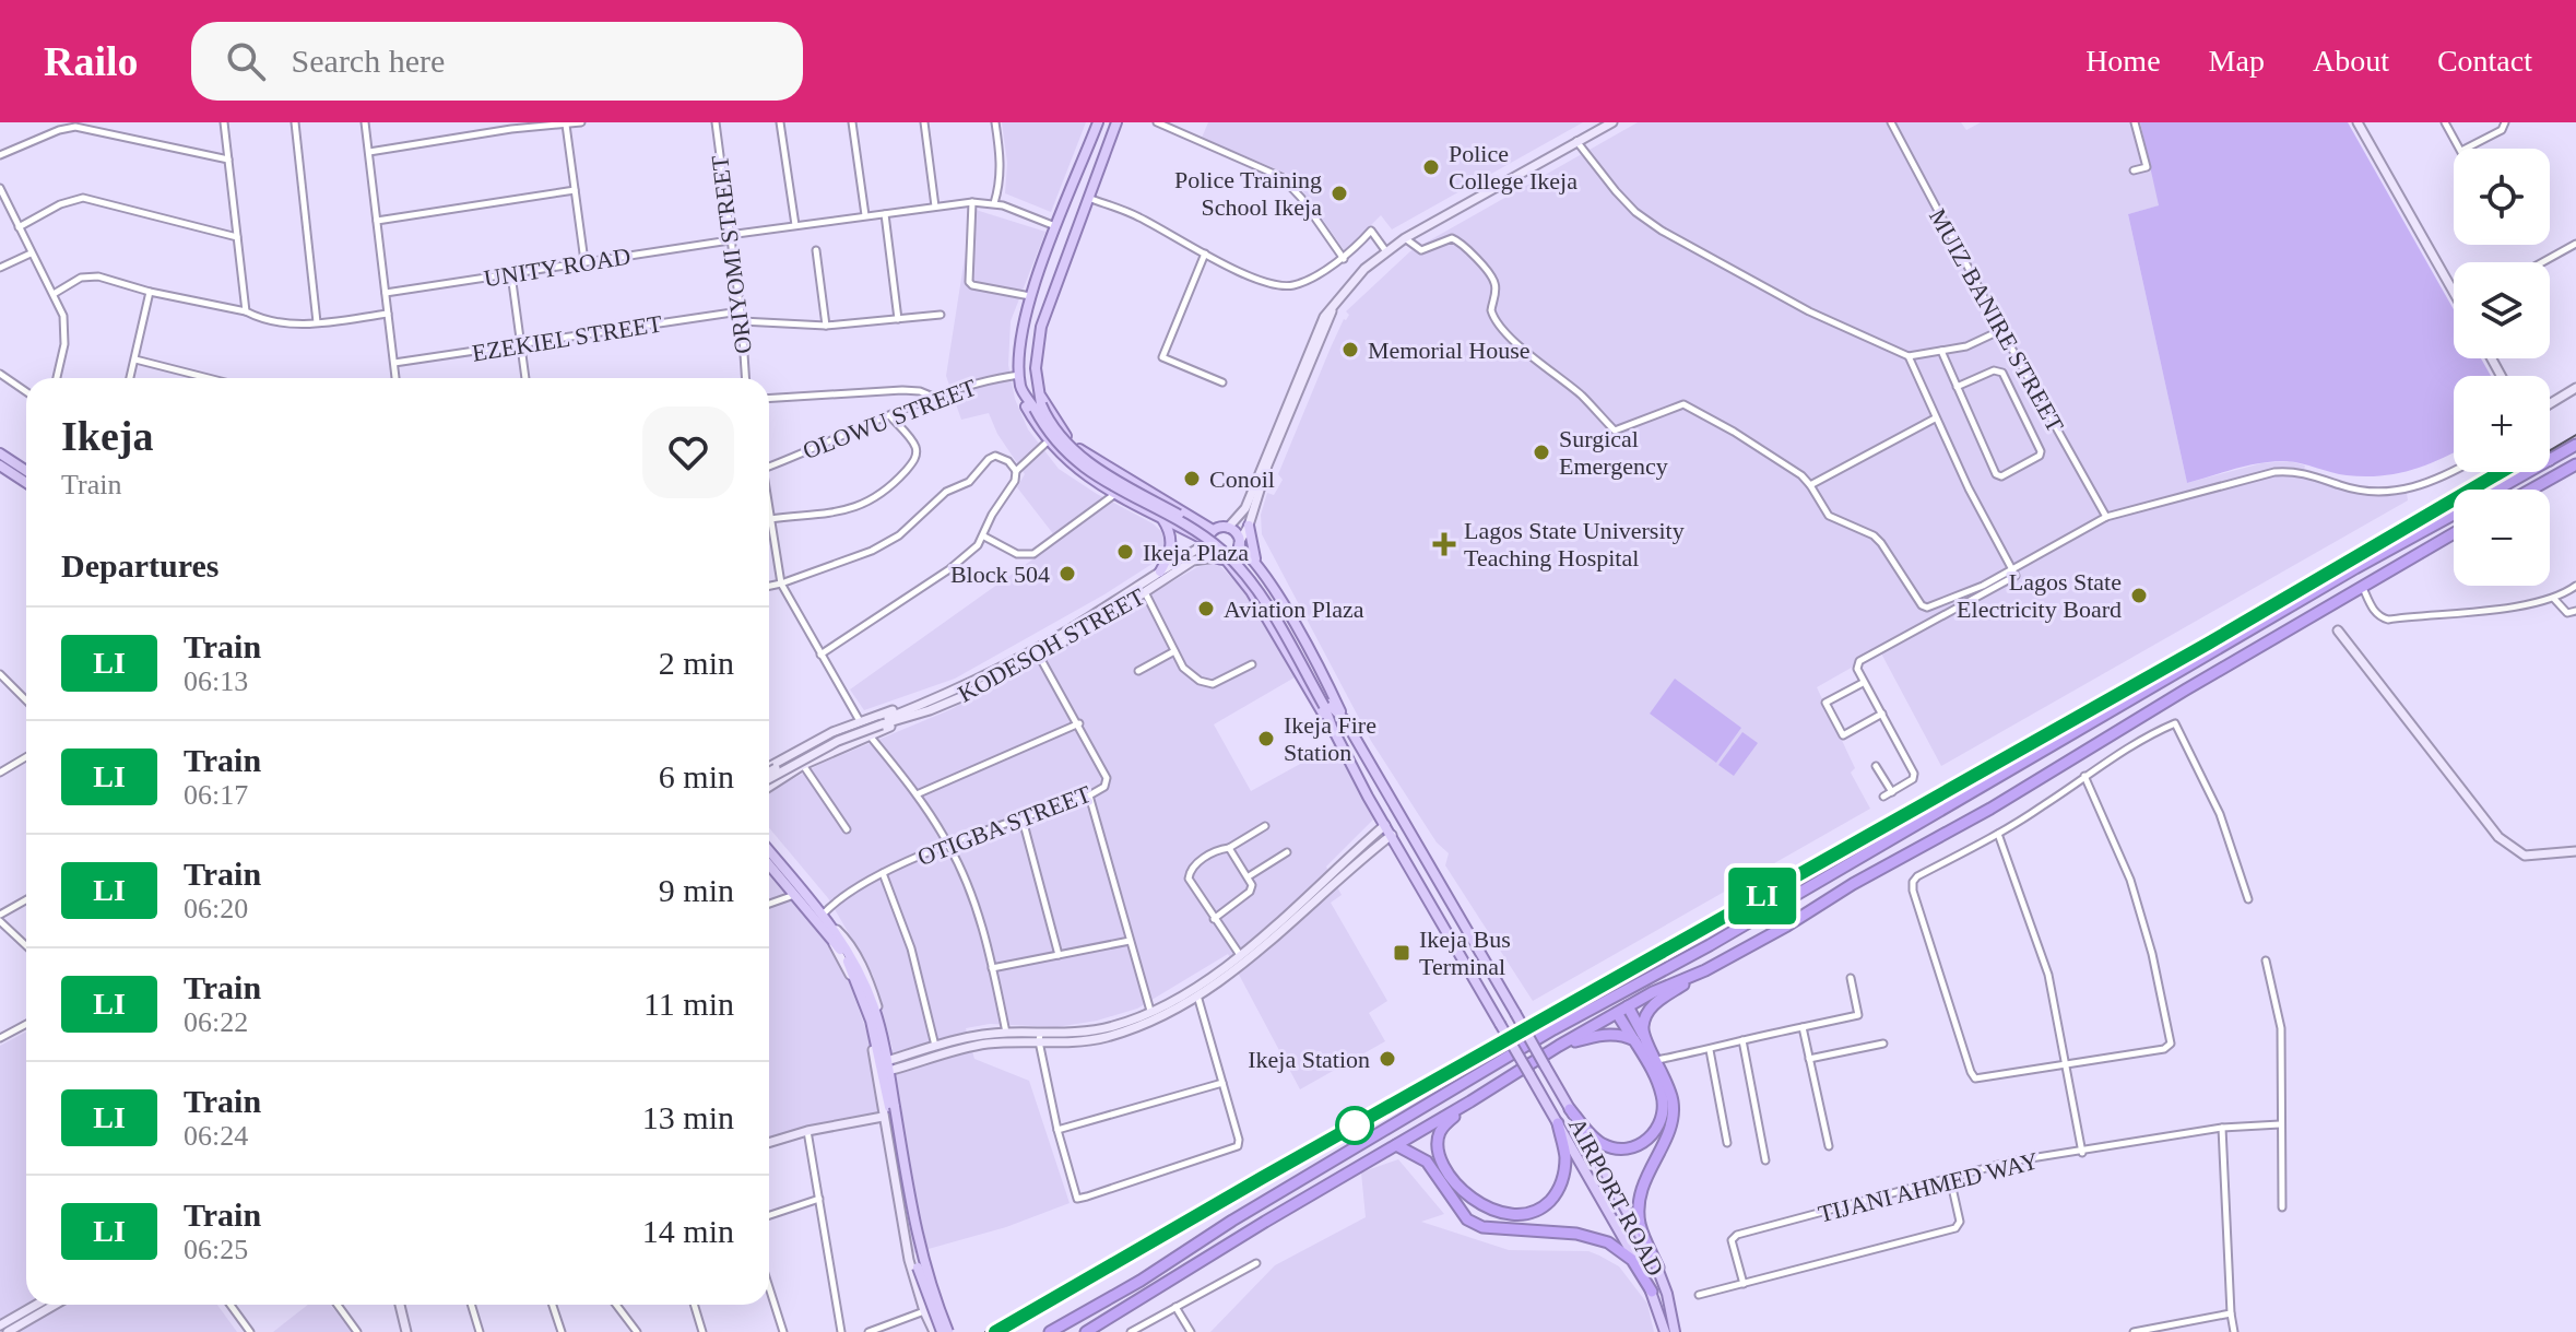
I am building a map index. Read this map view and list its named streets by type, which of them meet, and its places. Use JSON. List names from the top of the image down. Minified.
{"streets":{"main road":["AIRPORT ROAD"],"street":["ORIYOMI STREET","UNITY ROAD","MUIZ BANIRE STREET","EZEKIEL STREET","OLOWU STREET","KODESOH STREET","OTIGBA STREET","TIJANI AHMED WAY"]},"crossings":[["ORIYOMI STREET","UNITY ROAD"],["ORIYOMI STREET","EZEKIEL STREET"],["KODESOH STREET","OTIGBA STREET"]],"places":{"other":["Police College Ikeja","Police Training School Ikeja","Memorial House","Surgical Emergency","Conoil","Ikeja Plaza","Block 504","Lagos State Electricity Board","Aviation Plaza","Ikeja Fire Station","Ikeja Station"],"health":["Lagos State University Teaching Hospital"],"transit":["Ikeja Bus Terminal"]},"page":{"header":"Railo","search":"Search here","nav":["Home","Map","About","Contact"],"on_map":"LI","map_buttons":["+","−"],"heading":[["Ikeja","Train"],"Departures"],"list":[{"mark":"LI","name":"Train","note":"06:13","value":"2 min"},{"mark":"LI","name":"Train","note":"06:17","value":"6 min"},{"mark":"LI","name":"Train","note":"06:20","value":"9 min"},{"mark":"LI","name":"Train","note":"06:22","value":"11 min"},{"mark":"LI","name":"Train","note":"06:24","value":"13 min"},{"mark":"LI","name":"Train","note":"06:25","value":"14 min"}]}}
